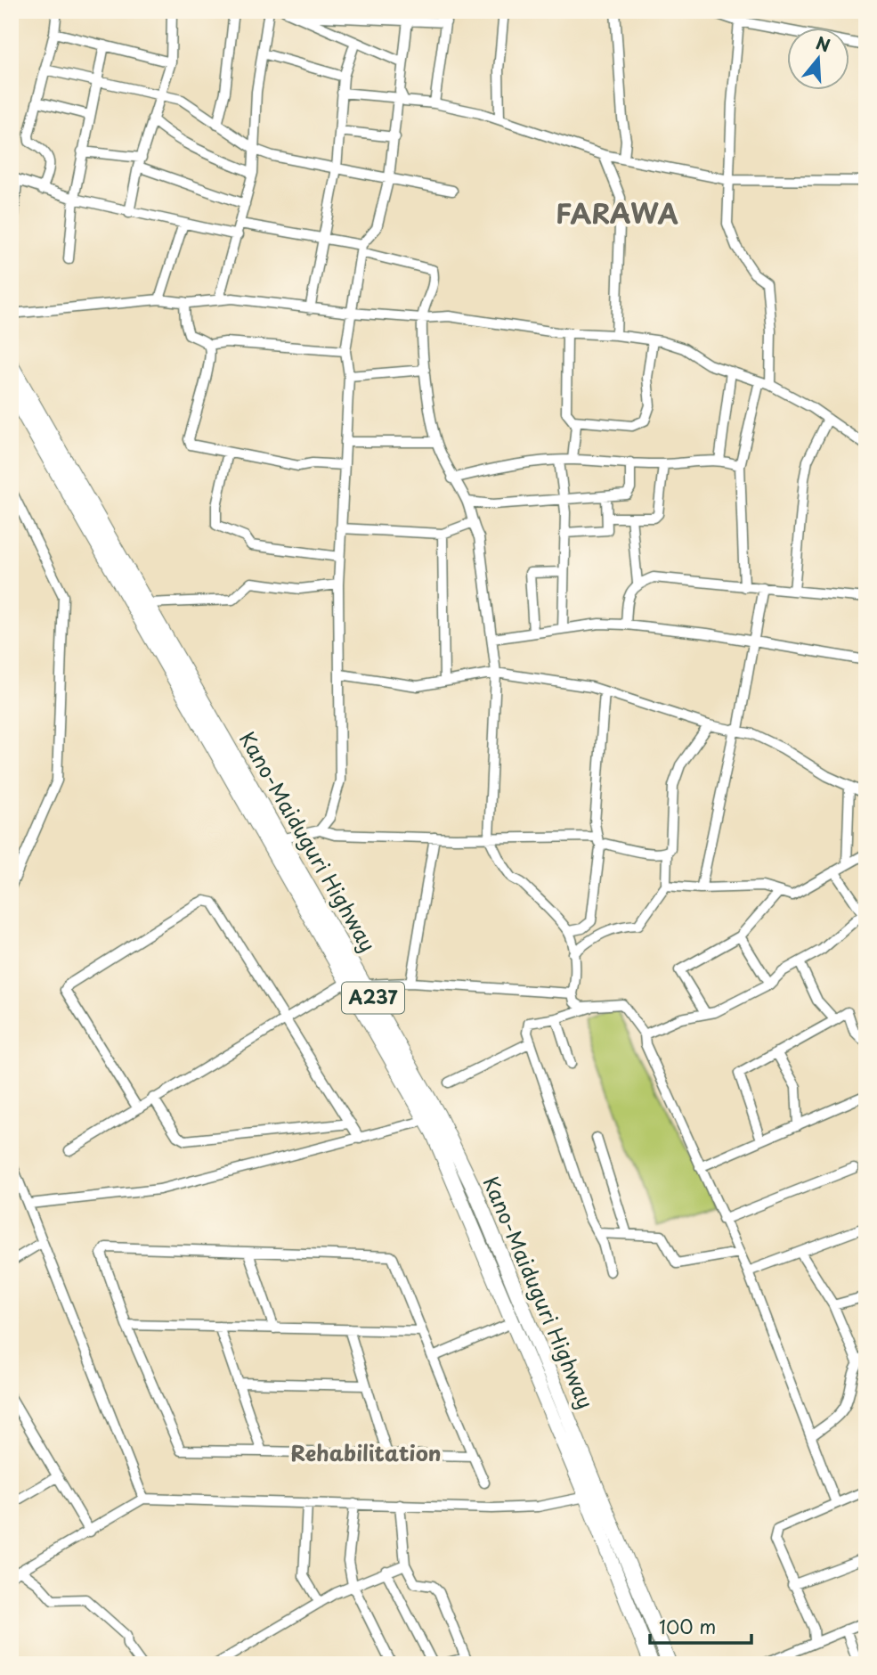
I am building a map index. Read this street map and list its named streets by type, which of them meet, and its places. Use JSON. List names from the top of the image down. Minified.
{"streets":{"highway":["Kano-Maiduguri Highway","A237"]},"districts":["FARAWA","Rehabilitation"],"scale_bar":"100 m","north":"top"}
